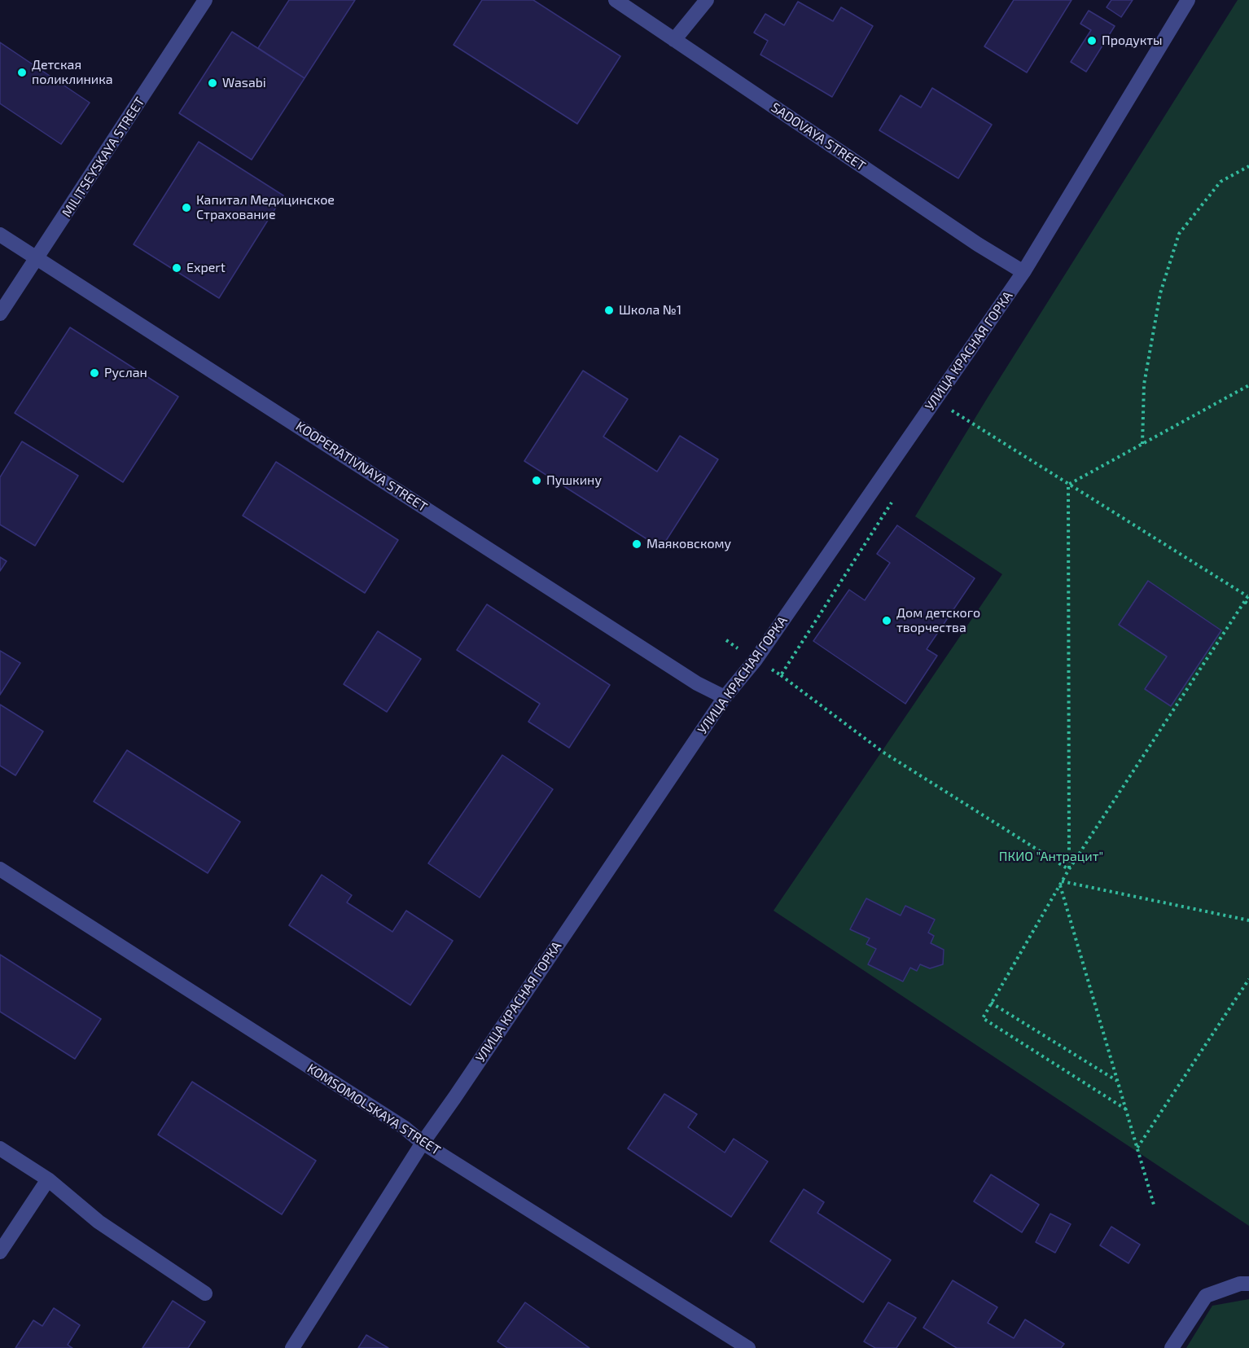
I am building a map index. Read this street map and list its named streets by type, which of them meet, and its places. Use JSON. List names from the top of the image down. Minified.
{"streets":{"street":["SADOVAYA STREET","MILITSEYSKAYA STREET","УЛИЦА КРАСНАЯ ГОРКА","KOOPERATIVNAYA STREET","KOMSOMOLSKAYA STREET"]},"crossings":[["SADOVAYA STREET","УЛИЦА КРАСНАЯ ГОРКА"],["MILITSEYSKAYA STREET","KOOPERATIVNAYA STREET"],["УЛИЦА КРАСНАЯ ГОРКА","KOOPERATIVNAYA STREET"],["УЛИЦА КРАСНАЯ ГОРКА","KOMSOMOLSKAYA STREET"]],"parks":["ПКИО \"Антрацит\""],"places":["Продукты","Детская поликлиника","Wasabi","Капитал Медицинское Страхование","Expert","Школа №1","Руслан","Пушкину","Маяковскому","Дом детского творчества"]}
